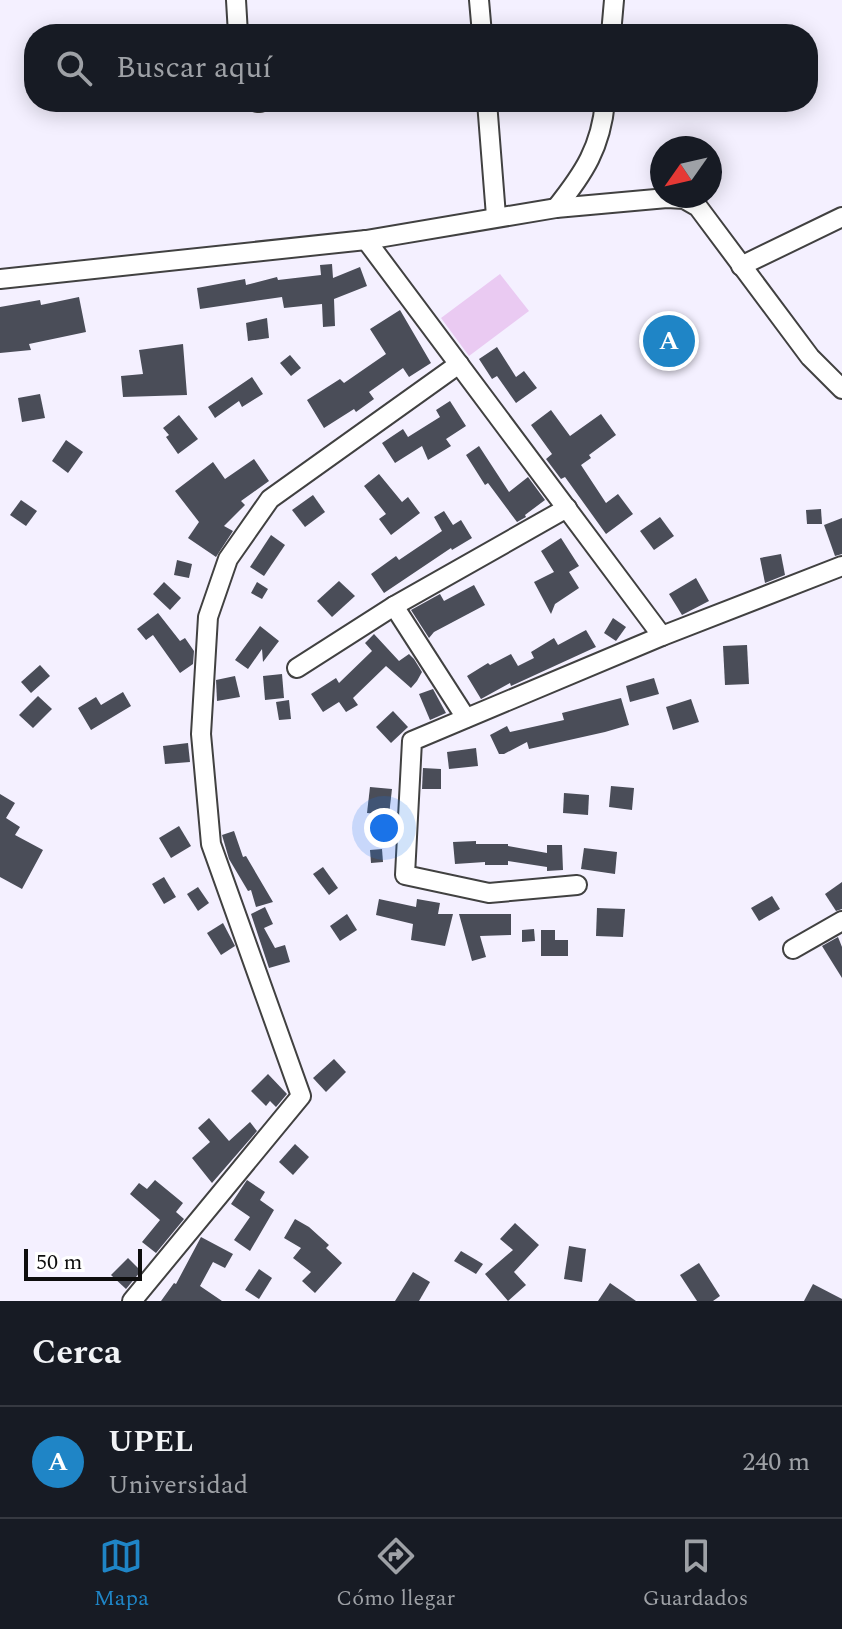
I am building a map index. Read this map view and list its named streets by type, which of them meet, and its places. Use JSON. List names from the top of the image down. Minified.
{"scale_bar":"50 m","north":"bottom left","page":{"search":"Buscar aquí","pins":"A","scale":"50 m","heading":"Cerca","list":[{"mark":"A","name":"UPEL","note":"Universidad","value":"240 m"}],"nav":["Mapa","Cómo llegar","Guardados"]}}
